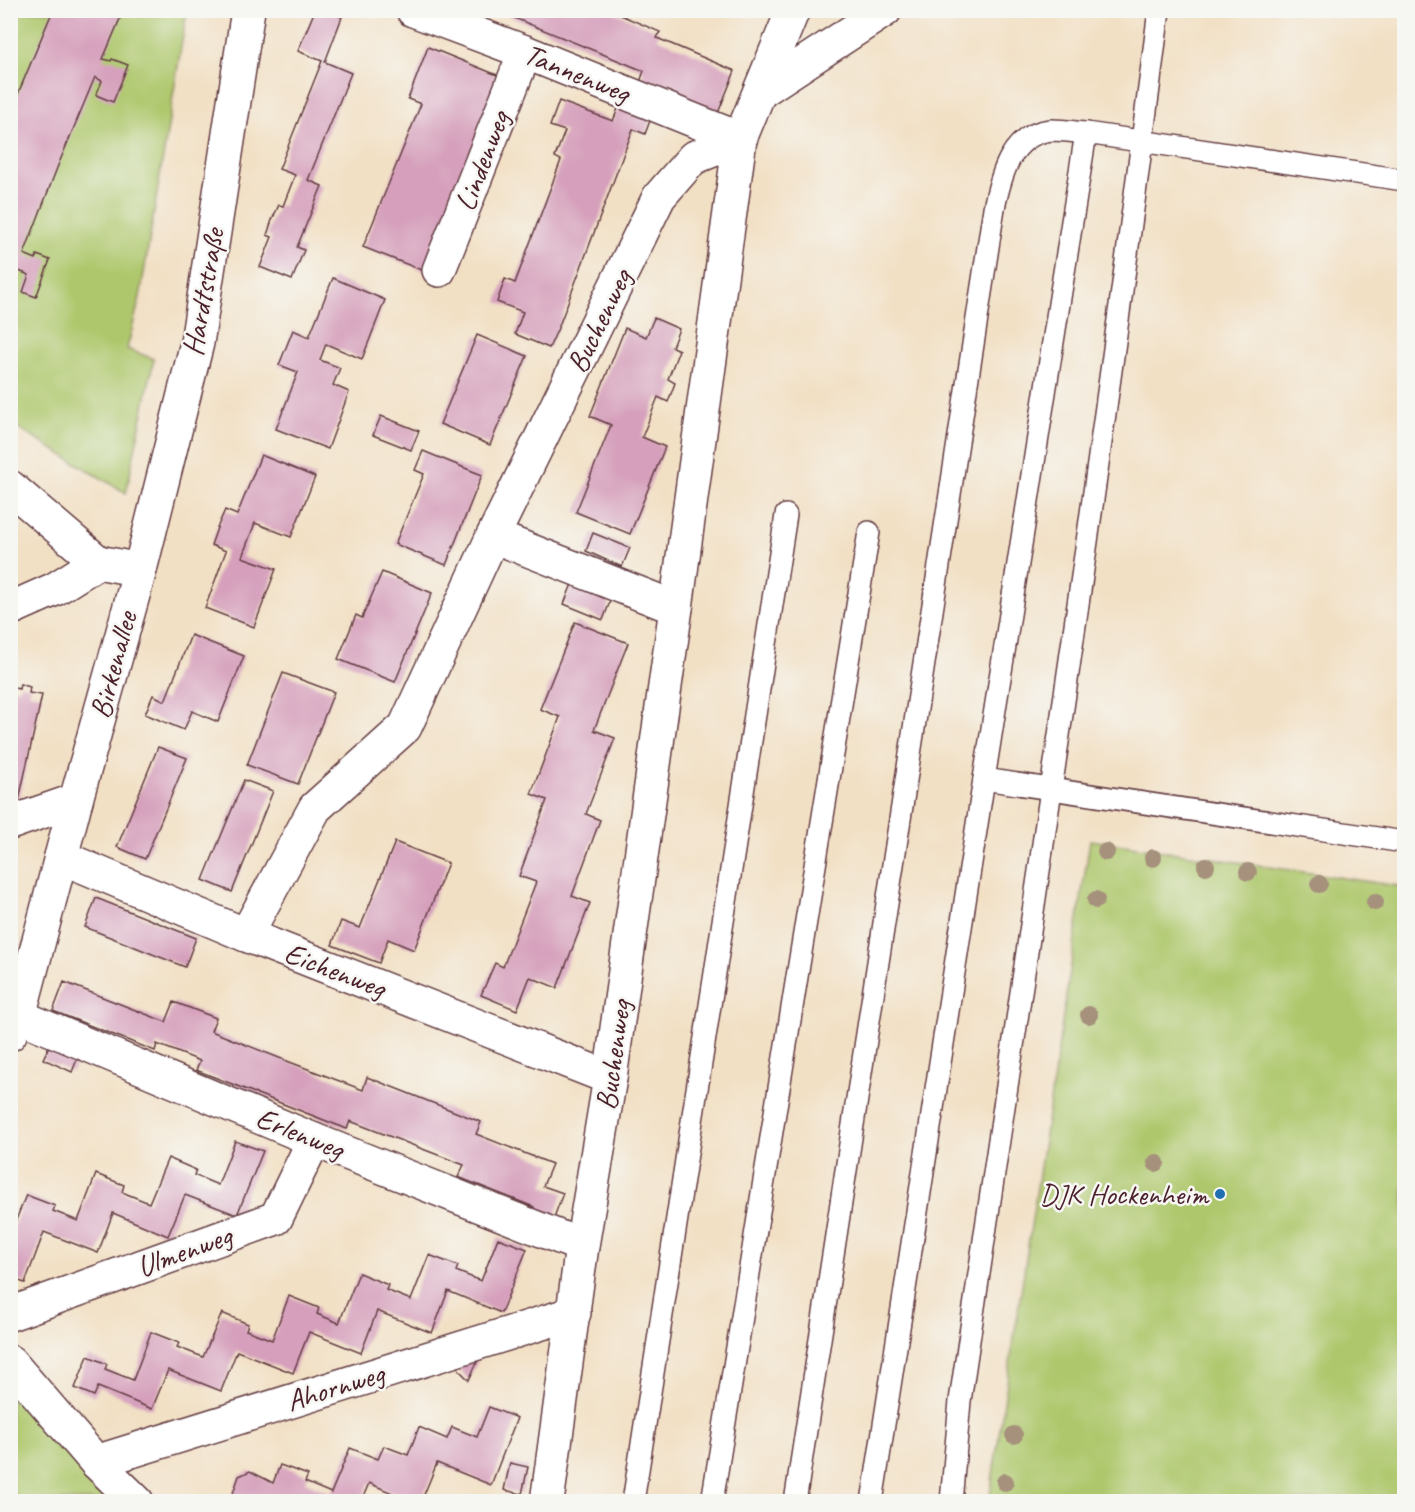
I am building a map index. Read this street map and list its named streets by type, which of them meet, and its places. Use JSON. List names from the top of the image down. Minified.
{"streets":{"street":["Tannenweg","Lindenweg","Hardtstraße","Buchenweg","Birkenallee","Eichenweg","Erlenweg","Ulmenweg","Ahornweg"]},"crossings":[["Tannenweg","Lindenweg"],["Tannenweg","Buchenweg"],["Hardtstraße","Birkenallee"],["Buchenweg","Eichenweg"],["Buchenweg","Erlenweg"],["Buchenweg","Ahornweg"],["Birkenallee","Eichenweg"],["Birkenallee","Erlenweg"],["Erlenweg","Ulmenweg"]],"places":["DJK Hockenheim"]}
